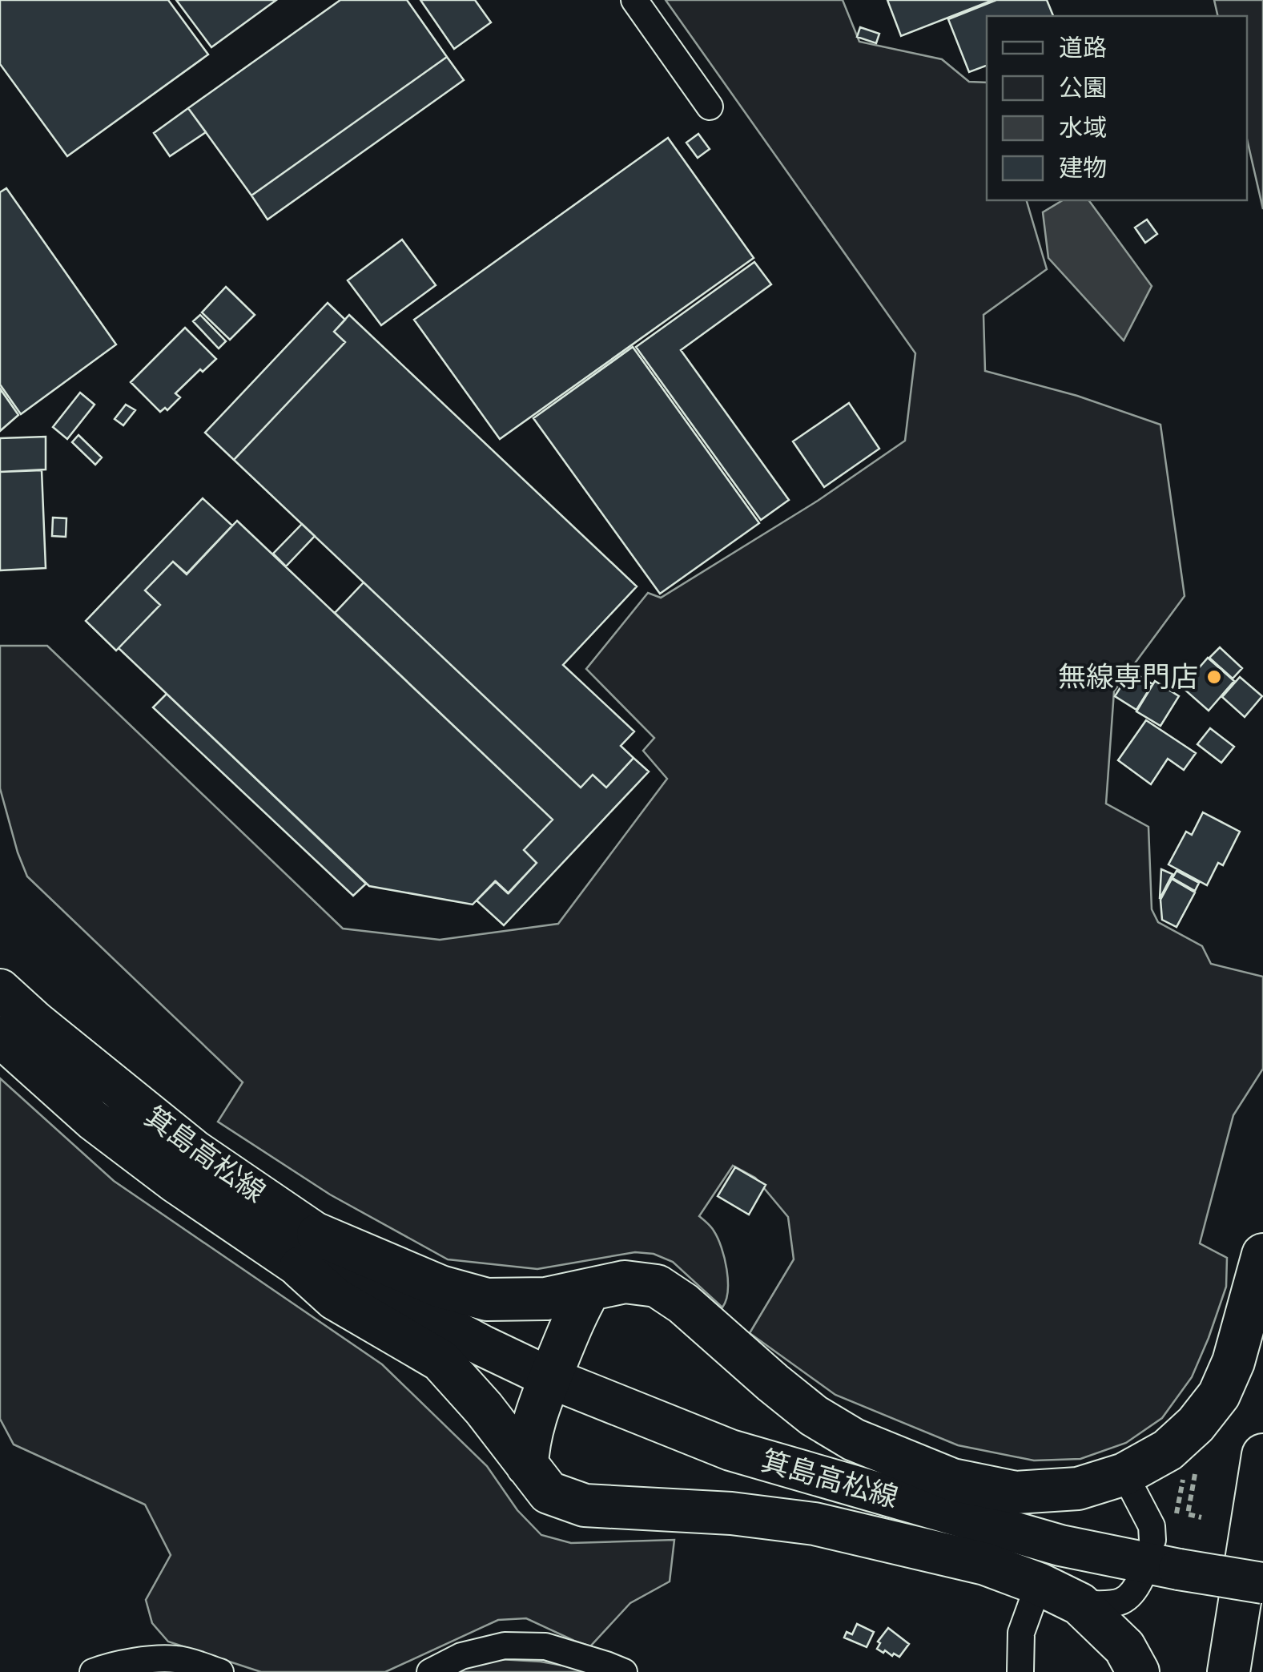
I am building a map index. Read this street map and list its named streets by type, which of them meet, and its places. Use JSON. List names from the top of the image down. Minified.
{"streets":{"main road":["箕島高松線"]},"places":["無線専門店"],"legend":["道路","公園","水域","建物"]}
